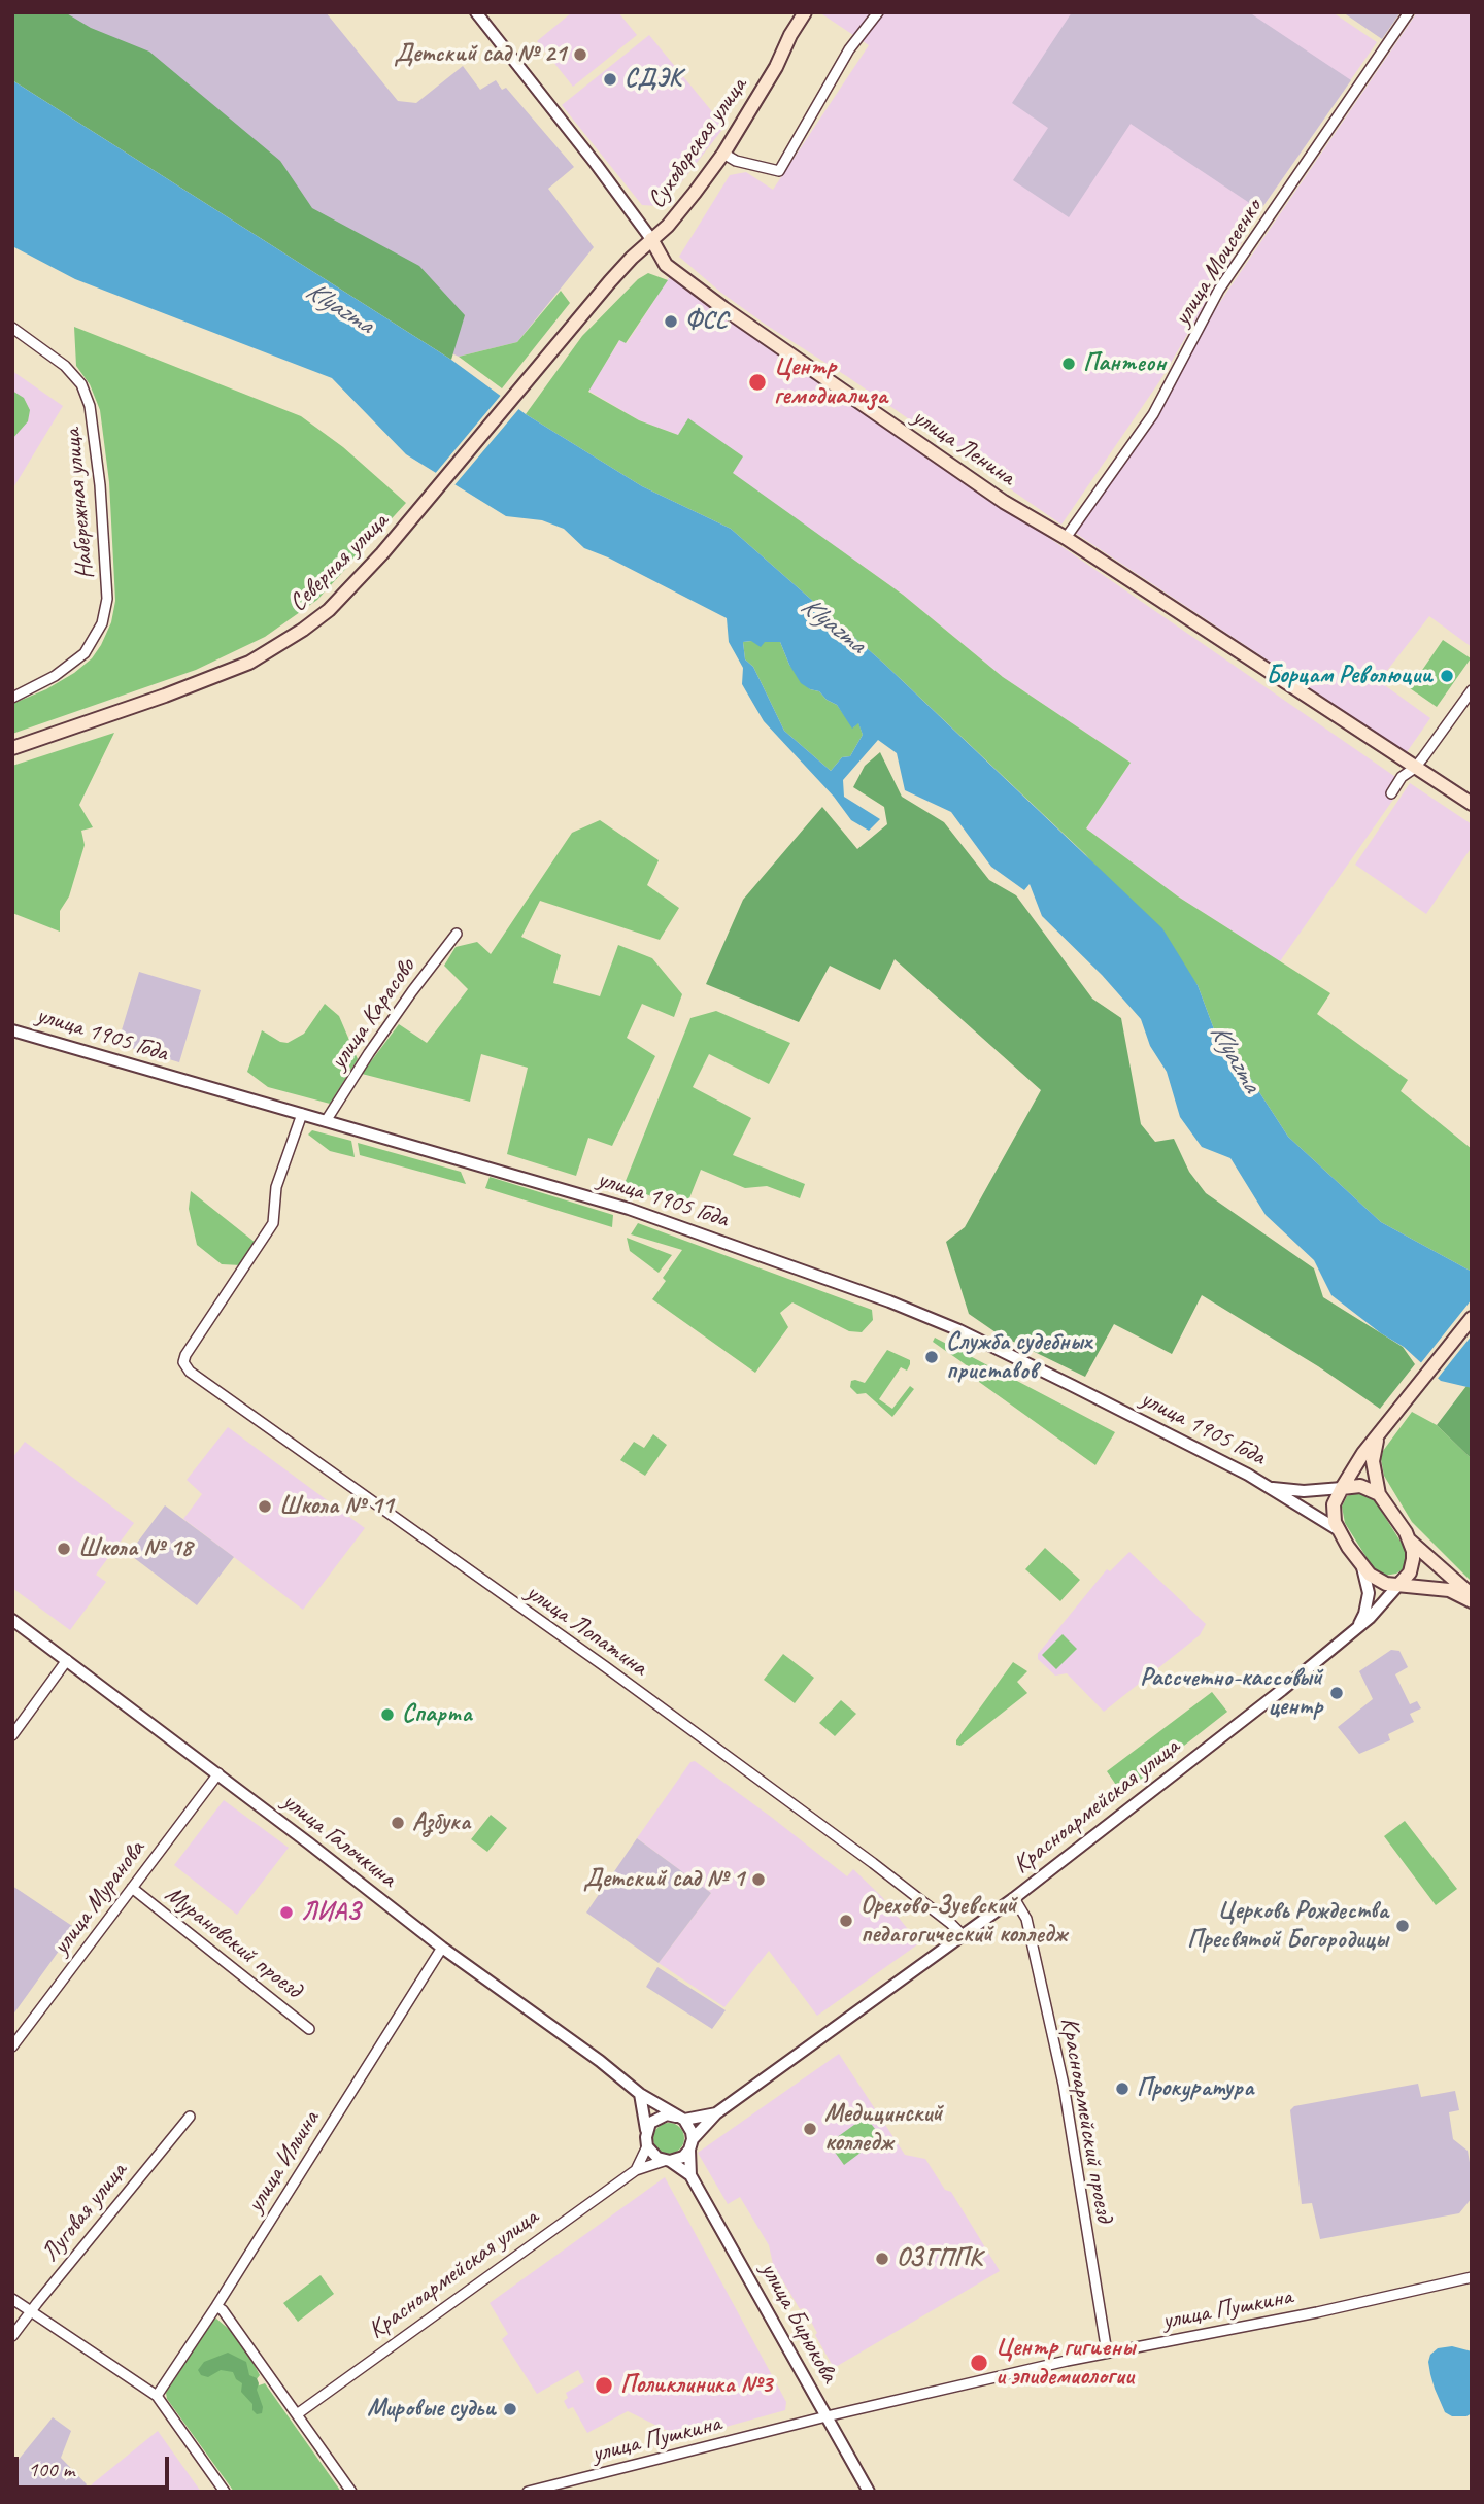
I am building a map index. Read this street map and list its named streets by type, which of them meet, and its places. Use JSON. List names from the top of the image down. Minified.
{"streets":{"main road":["Сухоборская улица","улица Ленина","Северная улица"],"street":["улица Моисеенко","Набережная улица","улица Карасово","улица 1905 Года","улица Лопатина","Красноармейская улица","улица Галочкина","улица Муранова","Мурановский проезд","Красноармейский проезд","улица Ильина","Луговая улица","улица Пушкина","улица Бирюкова"]},"crossings":[["Сухоборская улица","улица Ленина"],["Сухоборская улица","Северная улица"],["улица Моисеенко","улица Ленина"],["улица Карасово","улица 1905 Года"],["улица 1905 Года","улица Лопатина"],["улица Лопатина","Красноармейская улица"],["Красноармейская улица","Красноармейский проезд"],["улица Галочкина","улица Муранова"],["улица Галочкина","улица Ильина"],["улица Муранова","Мурановский проезд"],["Красноармейский проезд","улица Пушкина"],["улица Пушкина","улица Бирюкова"]],"water":["Klyazma"],"places":["Детский сад № 21","СДЭК","ФСС","Пантеон","Центр гемодиализа","Борцам Революции","Служба судебных приставов","Школа № 11","Школа № 18","Рассчетно-кассовый центр","Спарта","Азбука","Детский сад № 1","ЛИАЗ","Орехово-Зуевский педагогический колледж","Церковь Рождества Пресвятой Богородицы","Прокуратура","Медицинский колледж","ОЗГППК","Центр гигиены и эпидемиологии","Поликлиника №3","Мировые судьи"],"scale_bar":"100 m"}
